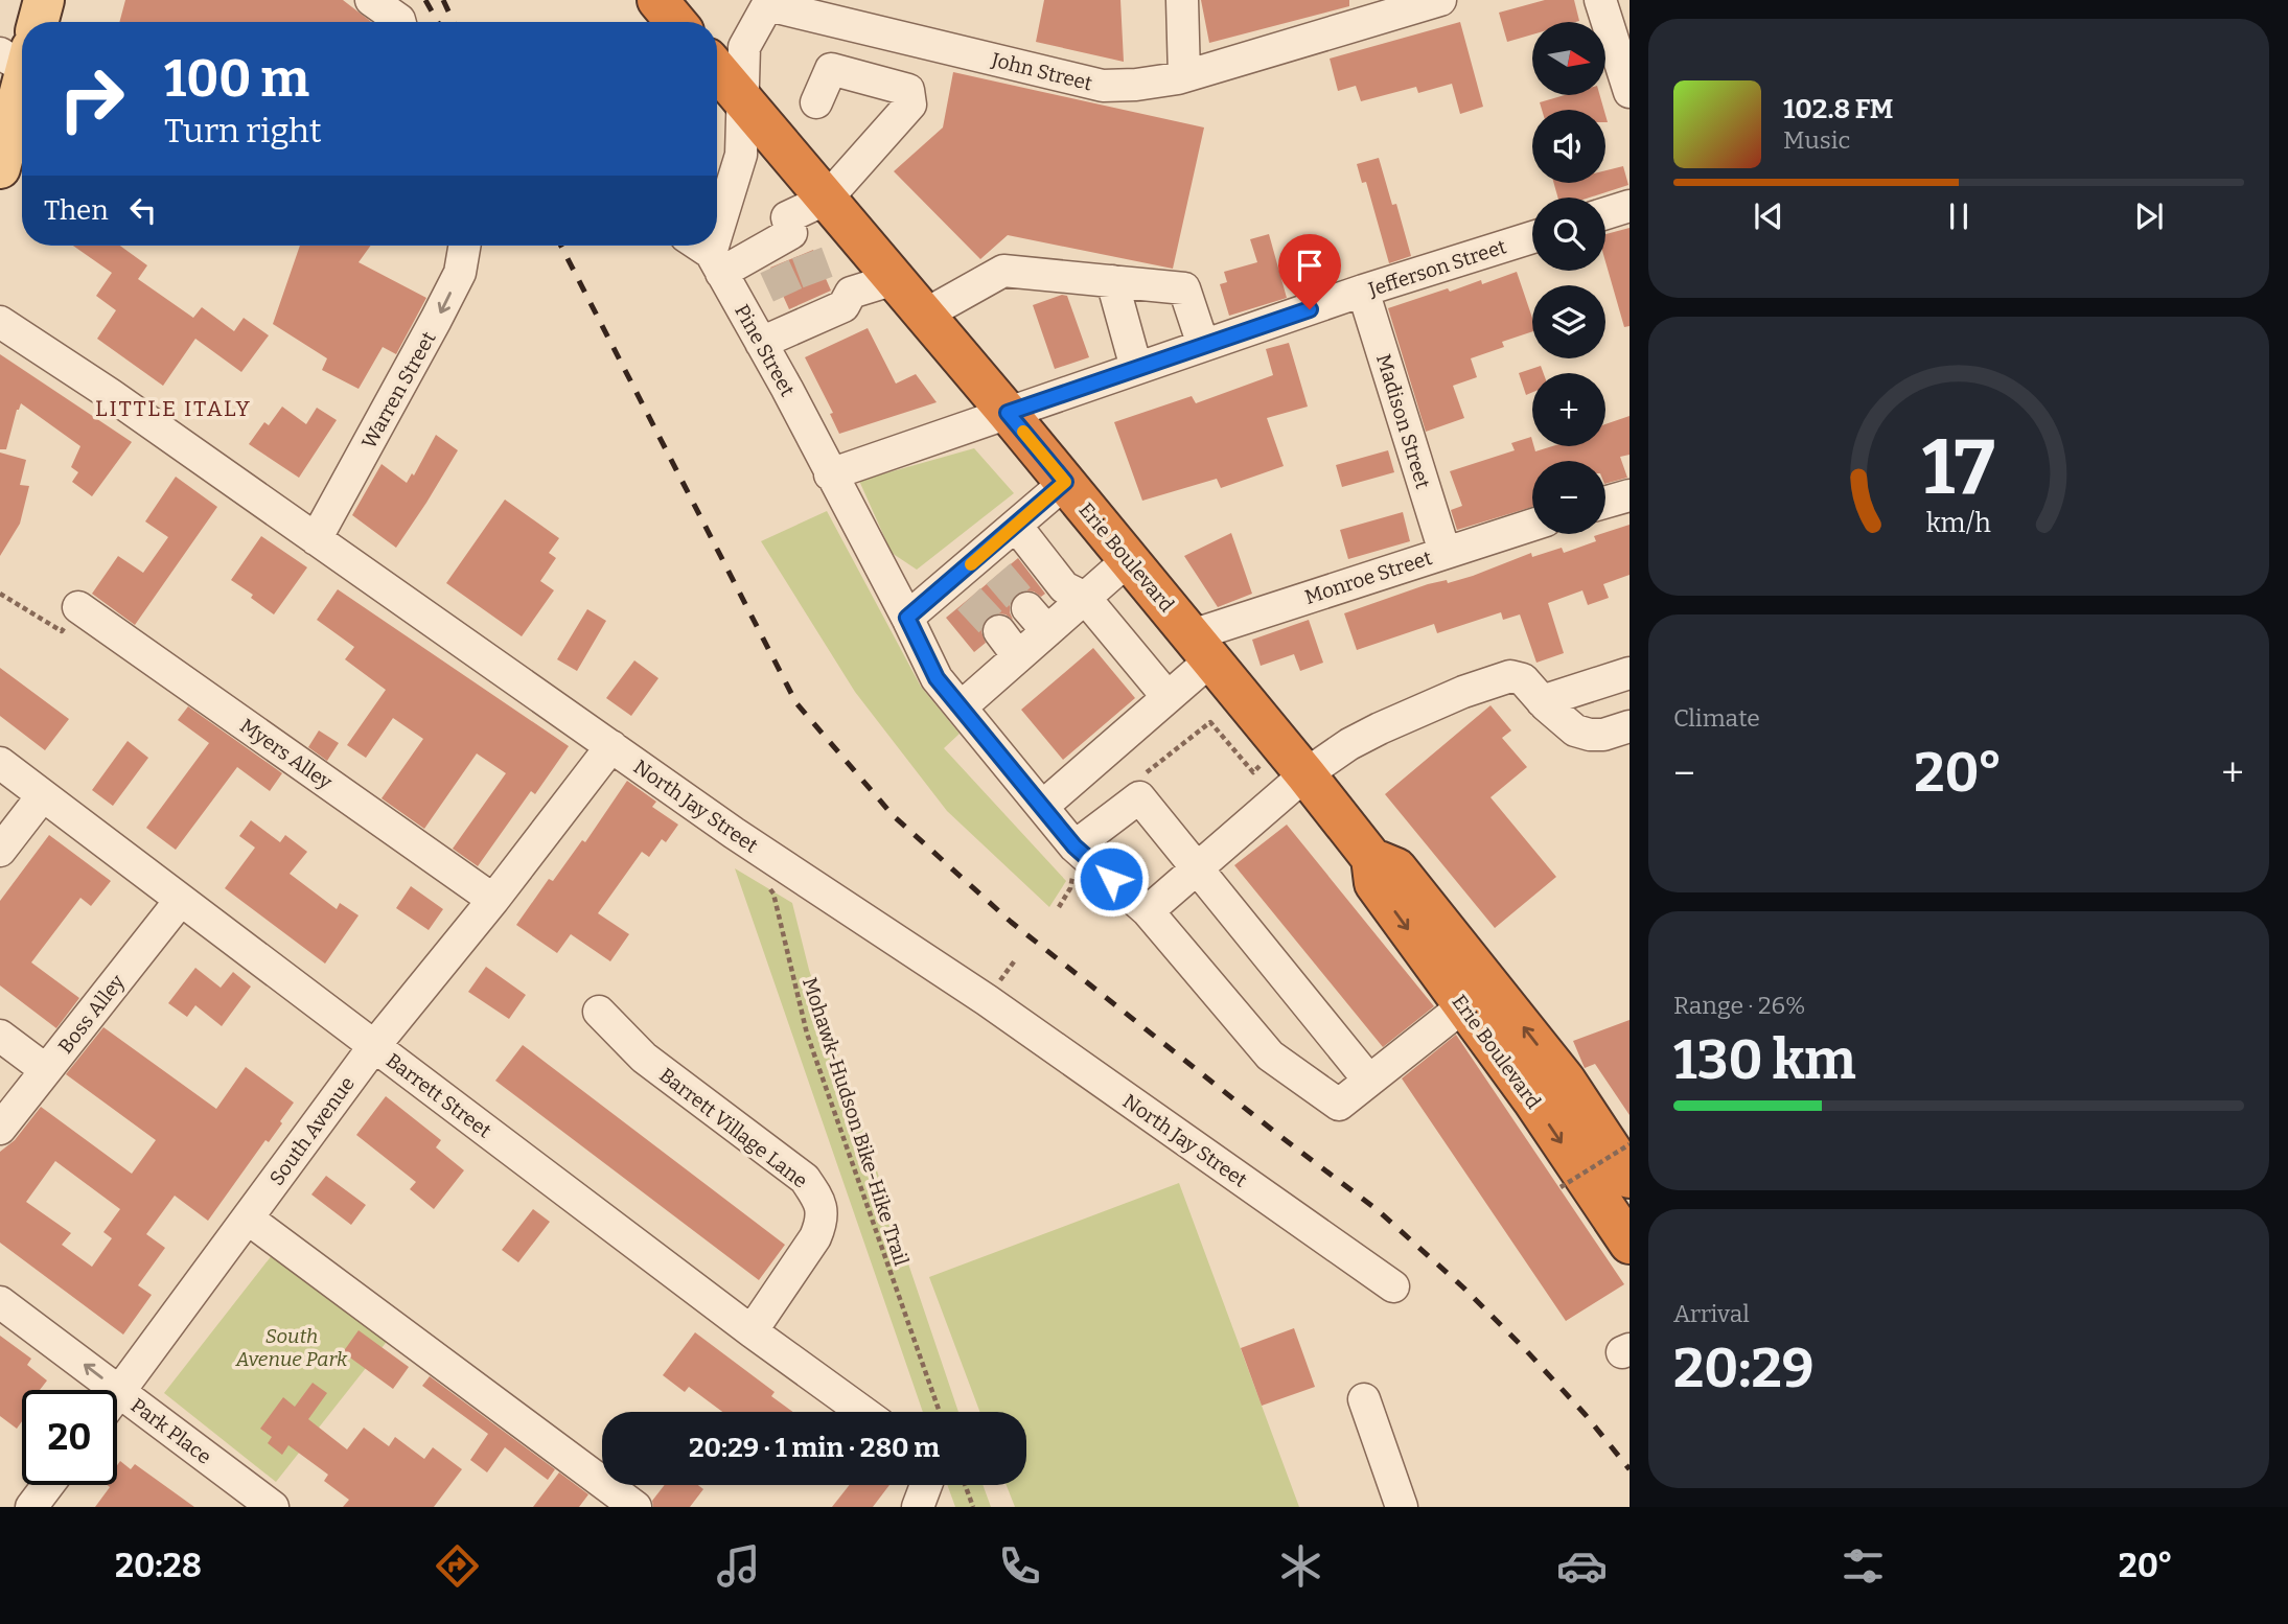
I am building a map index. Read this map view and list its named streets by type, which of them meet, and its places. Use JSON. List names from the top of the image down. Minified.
{"streets":{"highway":["Erie Boulevard"],"street":["John Street","Jefferson Street","Pine Street","Warren Street","Madison Street","Monroe Street","Myers Alley","North Jay Street","Boss Alley","Barrett Street","Barrett Village Lane","South Avenue","Park Place"],"path":["Mohawk-Hudson Bike-Hike Trail"]},"crossings":[["Jefferson Street","Pine Street"],["Jefferson Street","Madison Street"],["Jefferson Street","Erie Boulevard"],["Warren Street","North Jay Street"],["Madison Street","Monroe Street"],["Erie Boulevard","Monroe Street"],["Myers Alley","South Avenue"],["North Jay Street","South Avenue"],["Boss Alley","Barrett Street"],["Barrett Street","Barrett Village Lane"],["Barrett Street","South Avenue"],["South Avenue","Park Place"]],"one_way":["Warren Street","Park Place"],"districts":["LITTLE ITALY"],"parks":["South Avenue Park"],"north":"right","page":{"map_buttons":["+","−"],"turn":["100 m","Turn right"],"song":["102.8 FM","Music"],"then":"Then","tile":["Climate",["Range · 26%","130 km"],["Arrival","20:29"]],"heat":["−","20°","+"],"limit":"20","trip":"20:29 · 1 min · 280 m","tabs":["20:28","20°"],"gauge":["17","km/h"]}}
